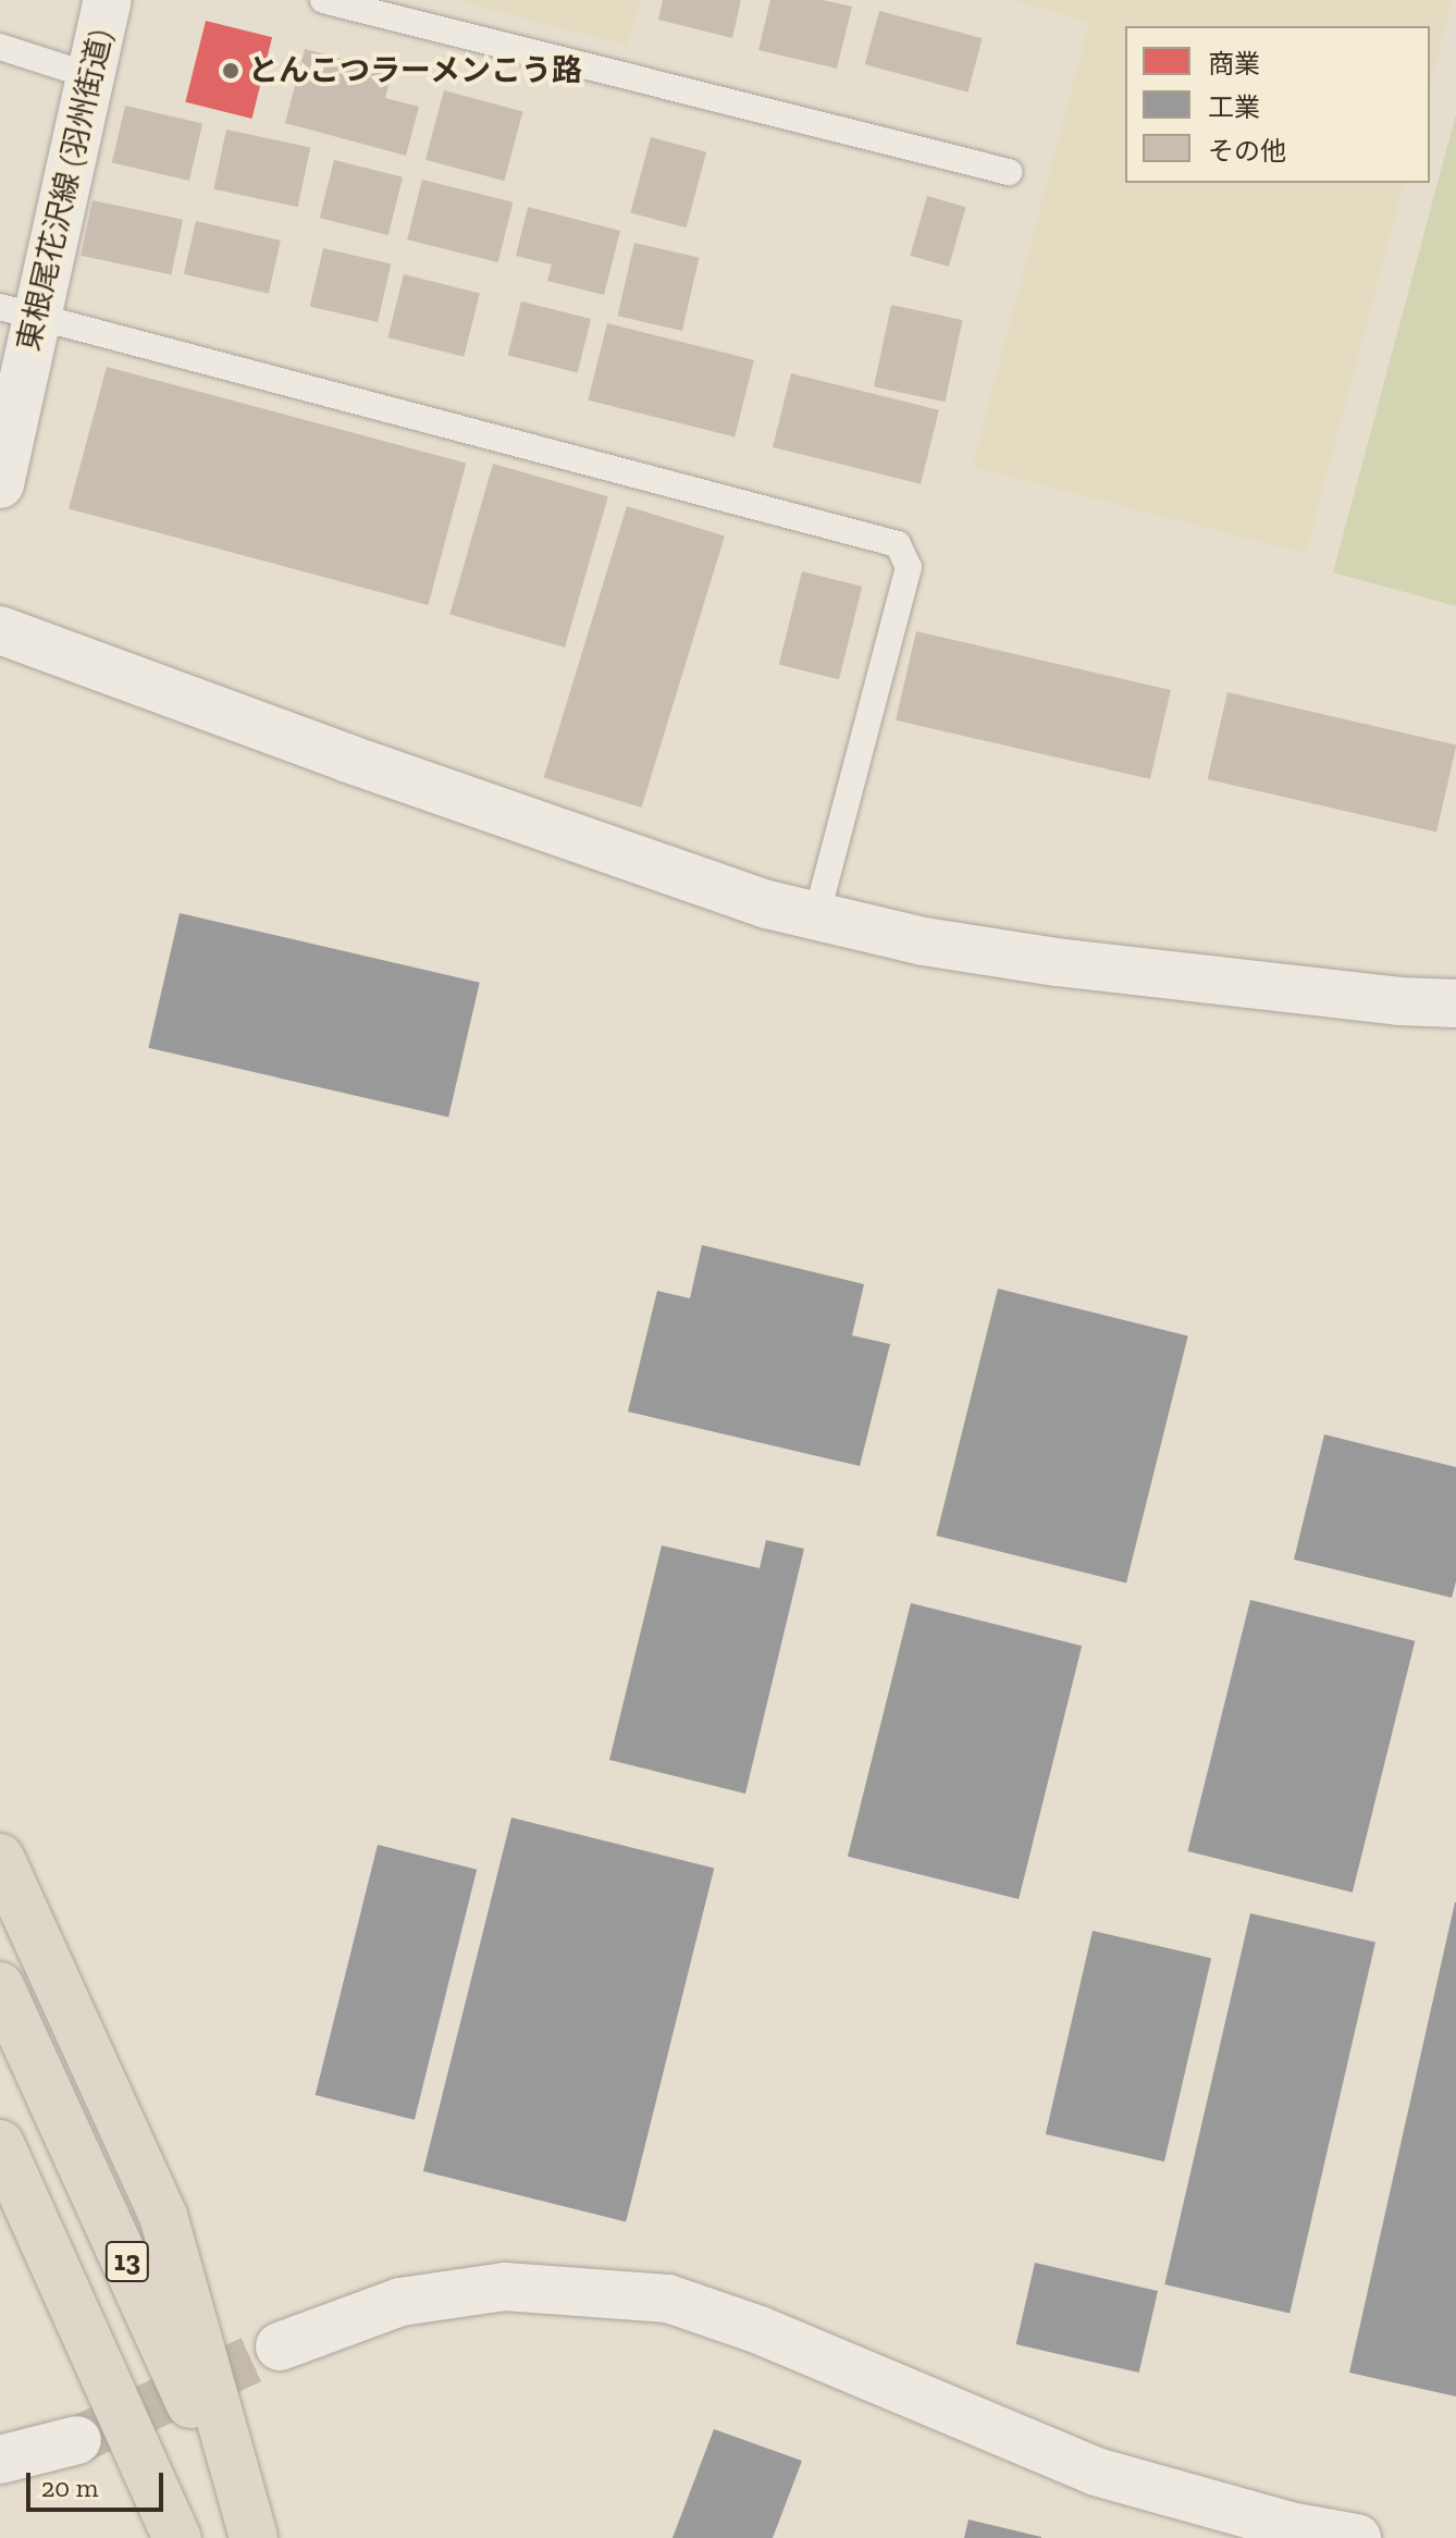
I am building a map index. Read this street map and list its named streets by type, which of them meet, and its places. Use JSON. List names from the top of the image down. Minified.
{"streets":{"highway":["13"],"street":["東根尾花沢線 (羽州街道)"]},"places":["とんこつラーメンこう路"],"legend":["商業","工業","その他"],"scale_bar":"20 m"}
